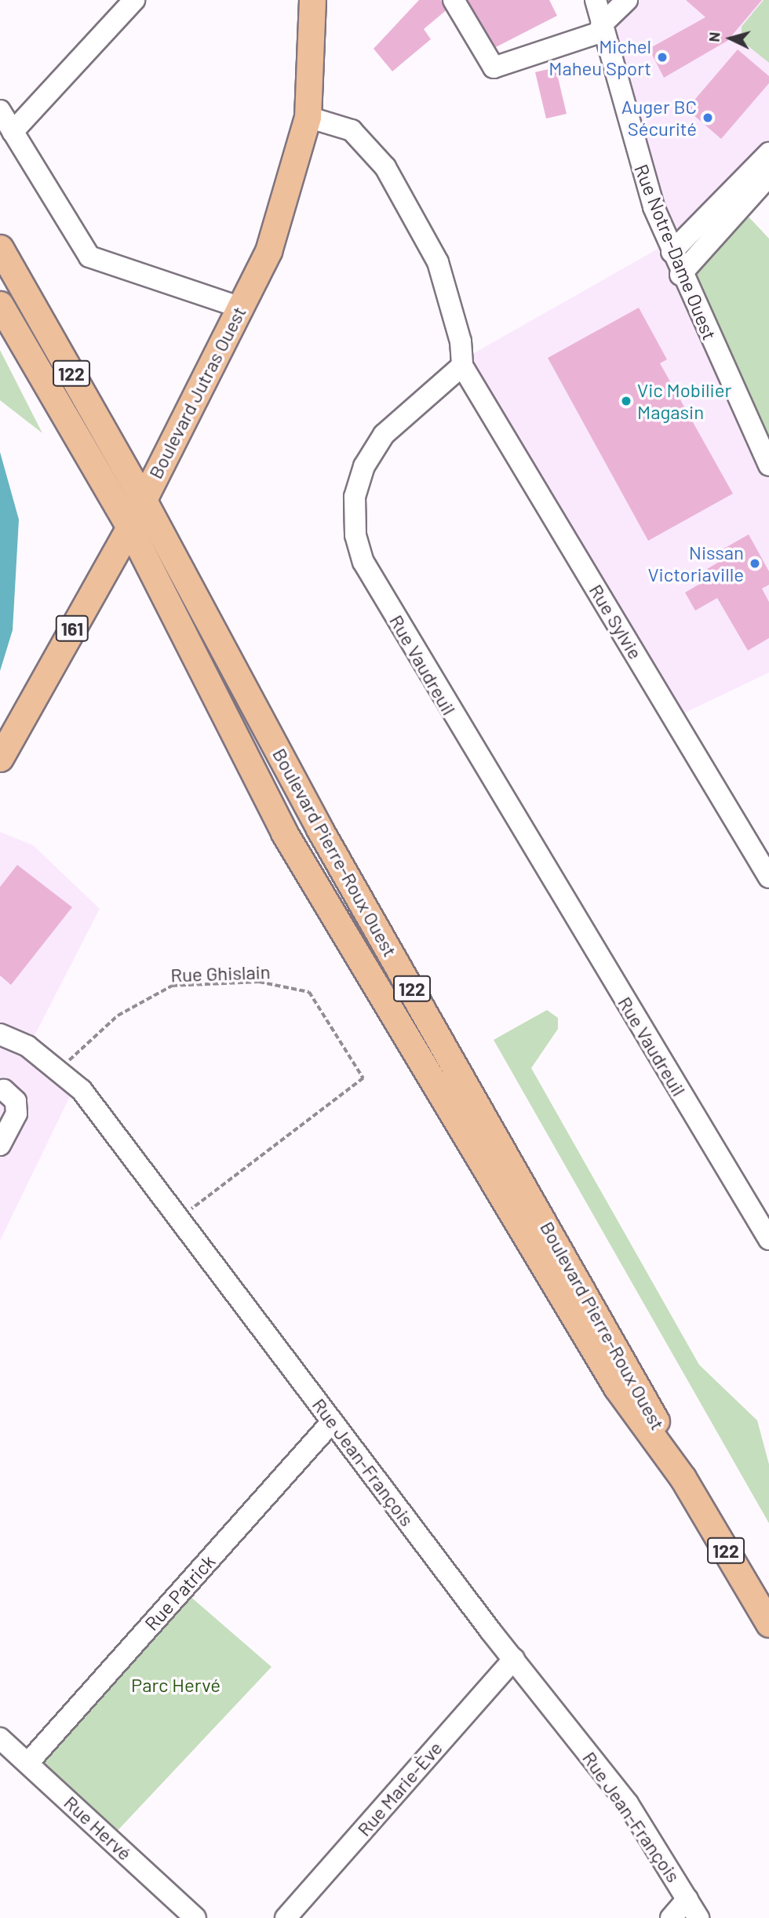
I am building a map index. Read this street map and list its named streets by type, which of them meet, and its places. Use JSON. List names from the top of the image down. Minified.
{"streets":{"main road":["122","Boulevard Jutras Ouest","161","Boulevard Pierre-Roux Ouest"],"street":["Rue Notre-Dame Ouest","Rue Sylvie","Rue Vaudreuil","Rue Jean-François","Rue Patrick","Rue Marie-Ève","Rue Hervé"],"path":["Rue Ghislain"]},"crossings":[["122","Boulevard Pierre-Roux Ouest"],["Boulevard Jutras Ouest","Boulevard Pierre-Roux Ouest"],["Rue Sylvie","Rue Vaudreuil"],["Rue Ghislain","Rue Jean-François"],["Rue Jean-François","Rue Patrick"],["Rue Jean-François","Rue Marie-Ève"],["Rue Patrick","Rue Hervé"]],"parks":["Parc Hervé"],"places":["Michel Maheu Sport","Auger BC Sécurité","Vic Mobilier Magasin","Nissan Victoriaville"],"north":"left"}
